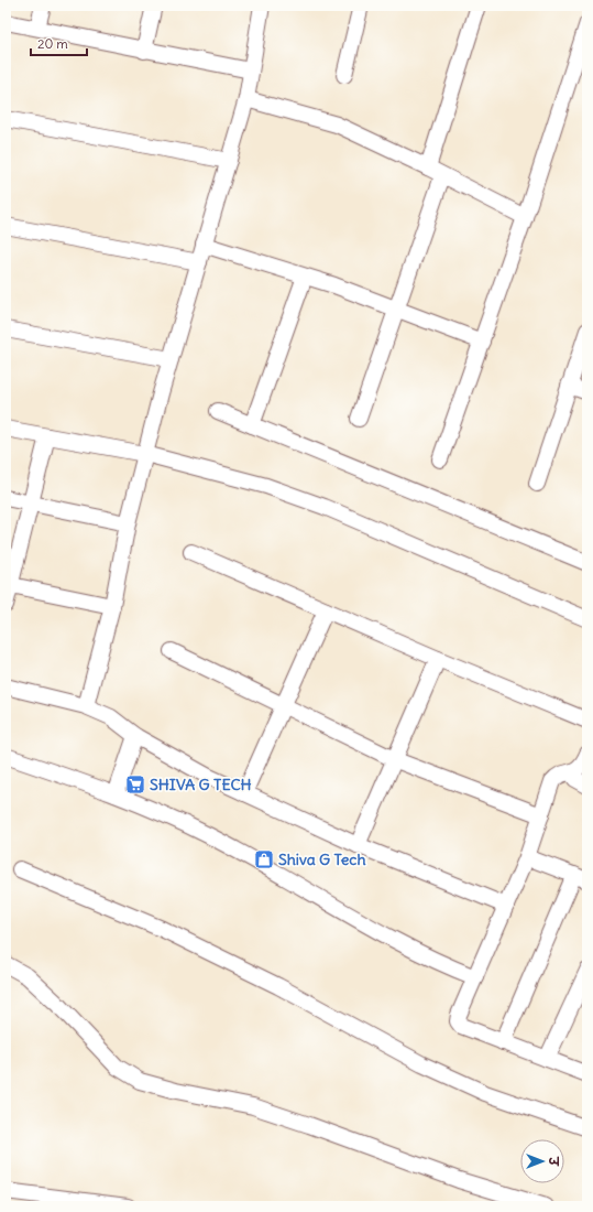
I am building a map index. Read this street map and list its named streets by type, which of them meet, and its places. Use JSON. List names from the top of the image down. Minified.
{"places":{"supermarket":["SHIVA G TECH"],"shop":["Shiva G Tech"]},"scale_bar":"20 m","north":"right"}
